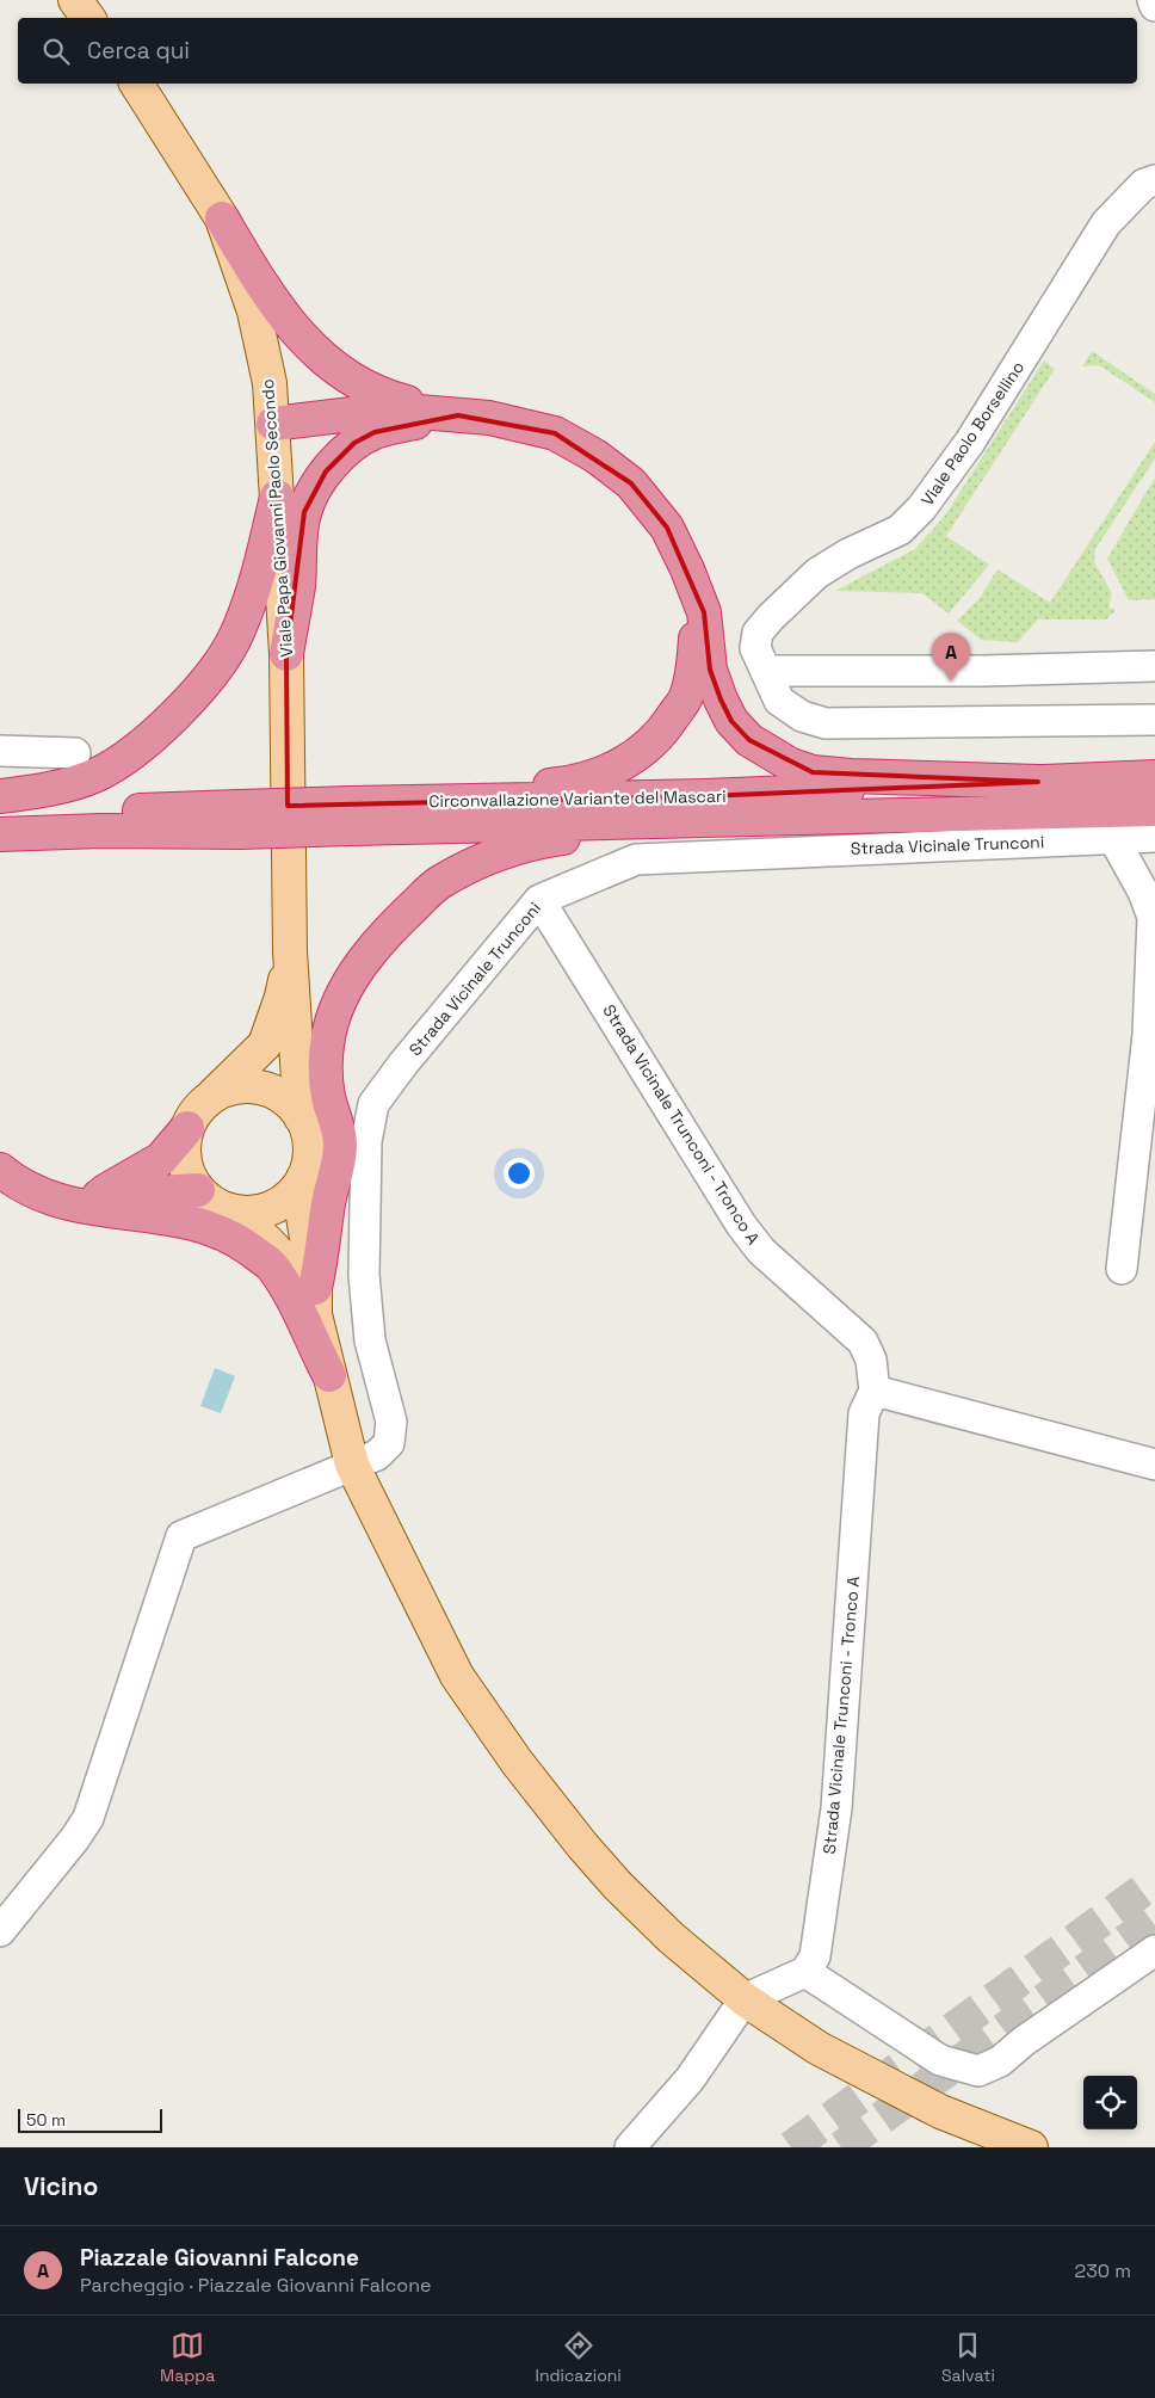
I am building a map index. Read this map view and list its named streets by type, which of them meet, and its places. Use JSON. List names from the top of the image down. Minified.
{"streets":{"highway":["Circonvallazione Variante del Mascari"],"main road":["Viale Papa Giovanni Paolo Secondo"],"street":["Viale Paolo Borsellino","Strada Vicinale Trunconi","Strada Vicinale Trunconi - Tronco A"]},"crossings":[["Strada Vicinale Trunconi","Strada Vicinale Trunconi - Tronco A"]],"scale_bar":"50 m","page":{"search":"Cerca qui","pins":"A","scale":"50 m","heading":"Vicino","list":[{"mark":"A","name":"Piazzale Giovanni Falcone","note":"Parcheggio · Piazzale Giovanni Falcone","value":"230 m"}],"nav":["Mappa","Indicazioni","Salvati"]}}
